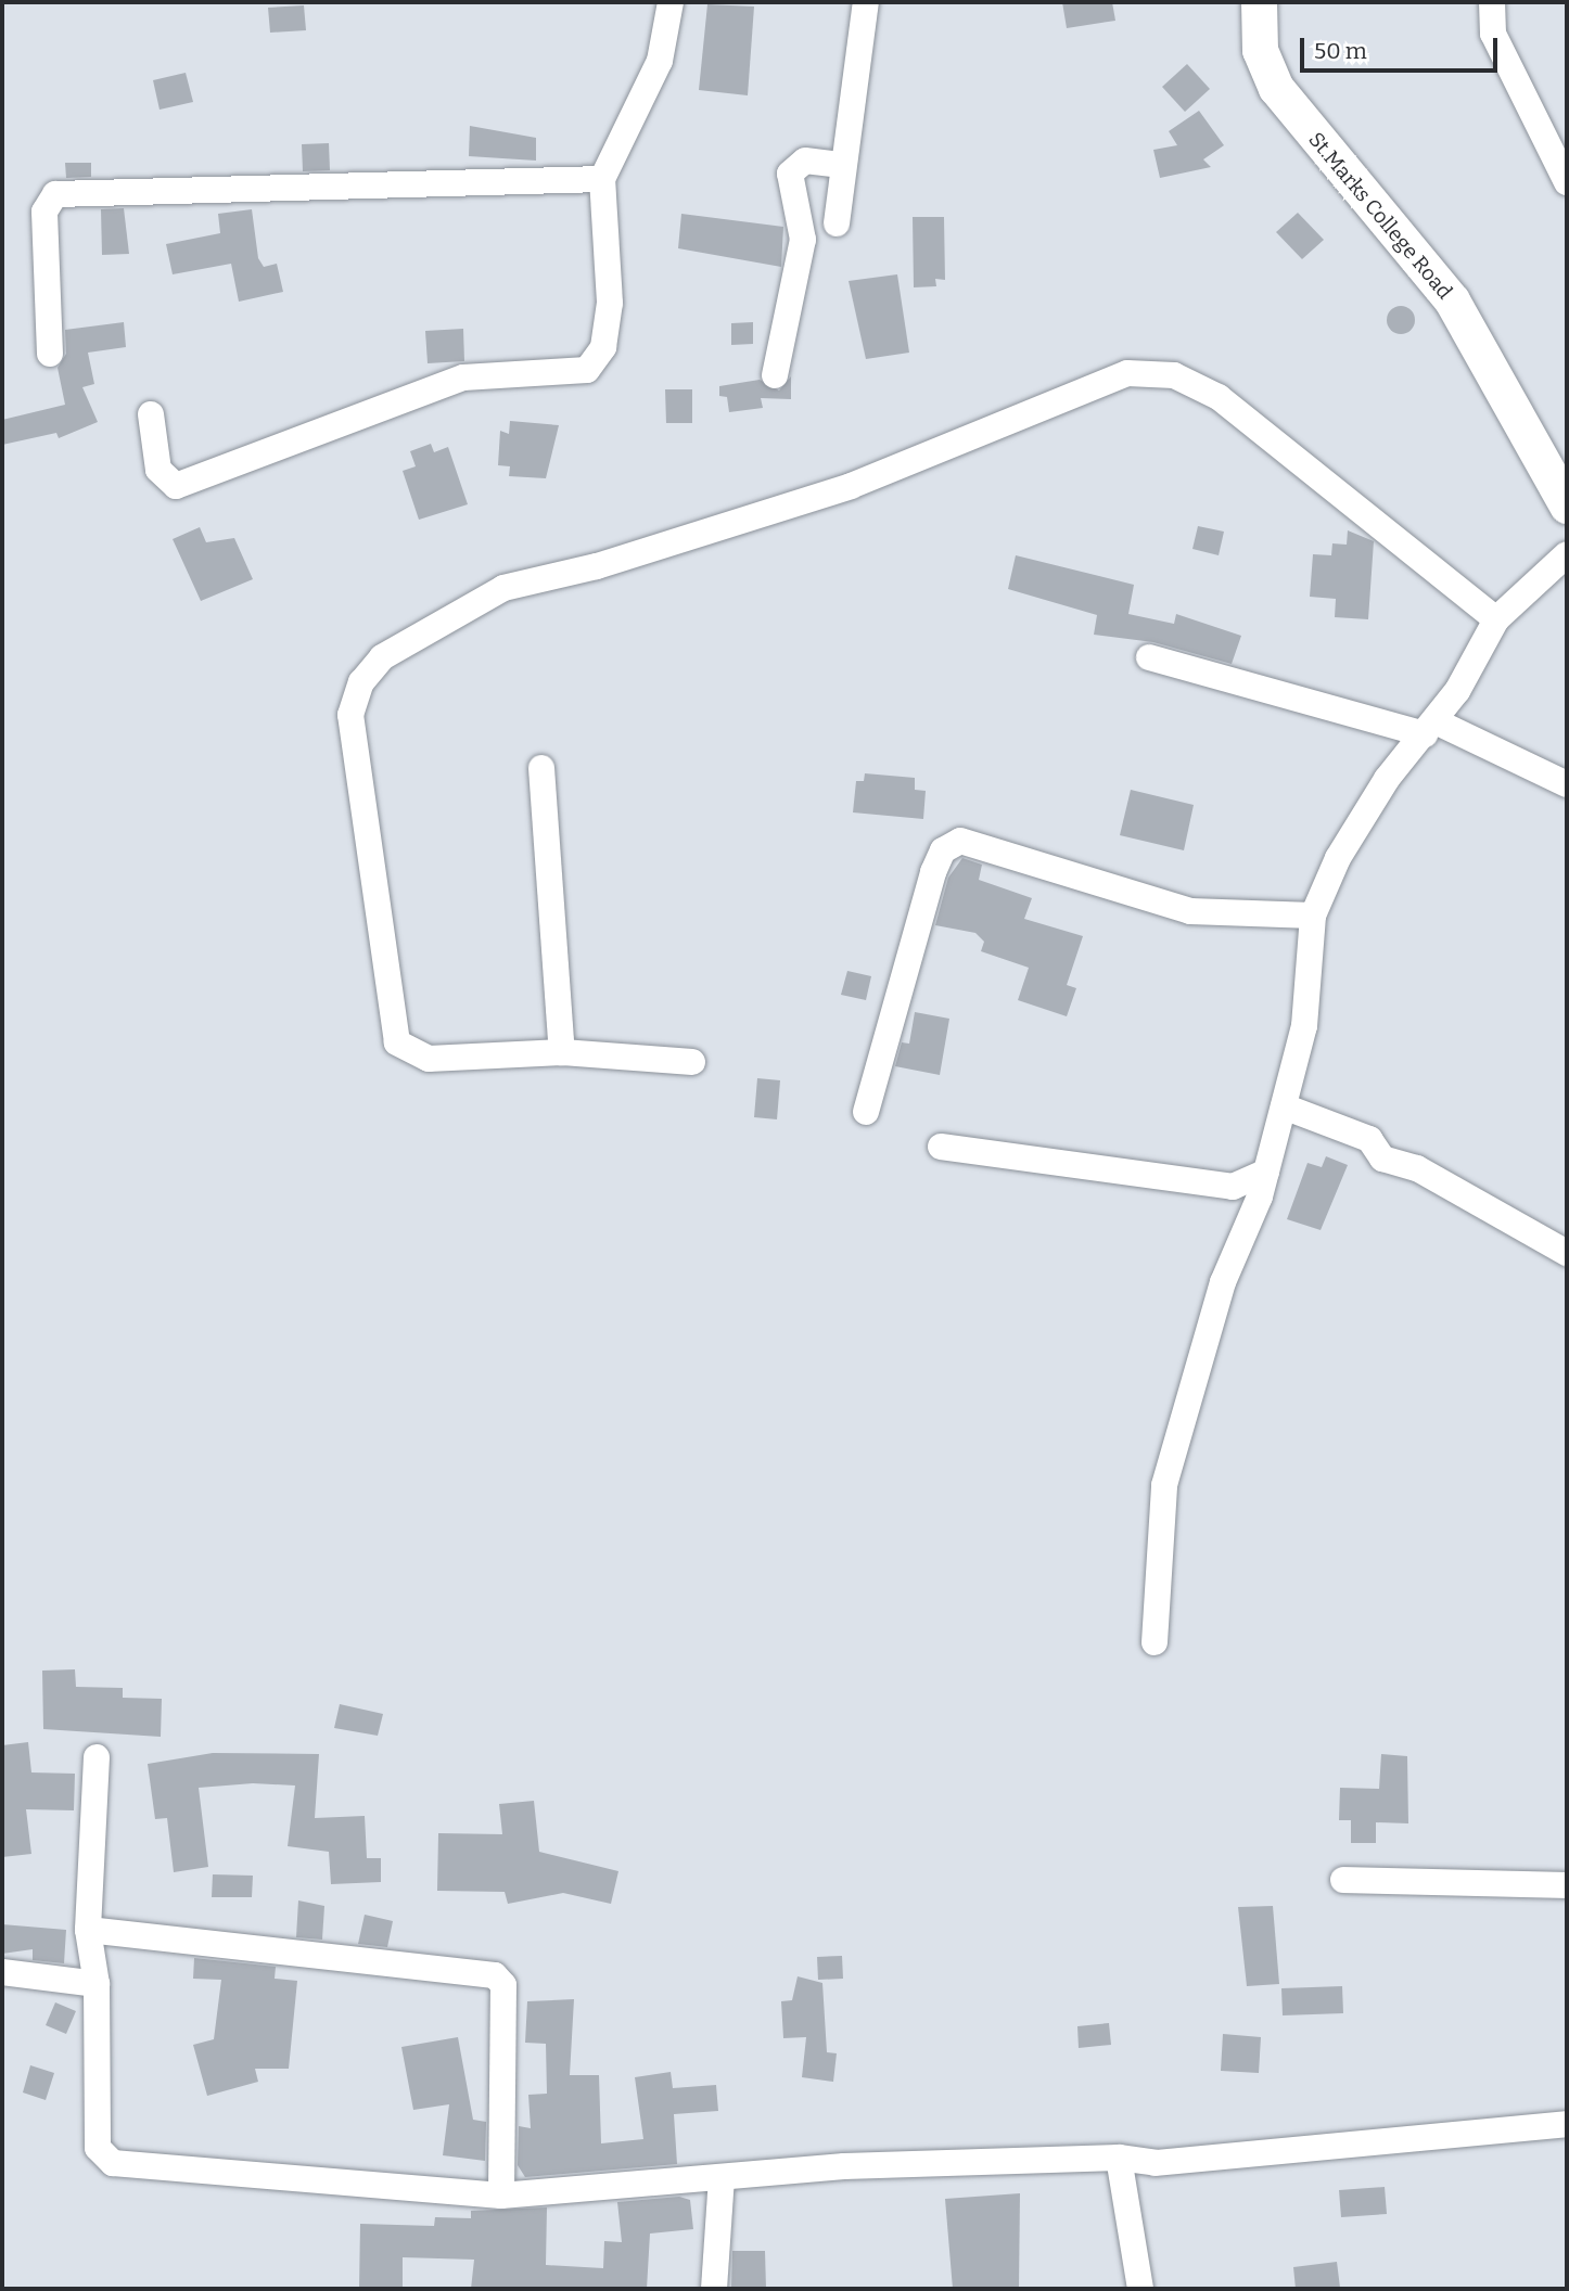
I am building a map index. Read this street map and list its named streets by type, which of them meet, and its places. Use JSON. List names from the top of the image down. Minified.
{"streets":{"main road":["St.Marks College Road"]},"scale_bar":"50 m"}
